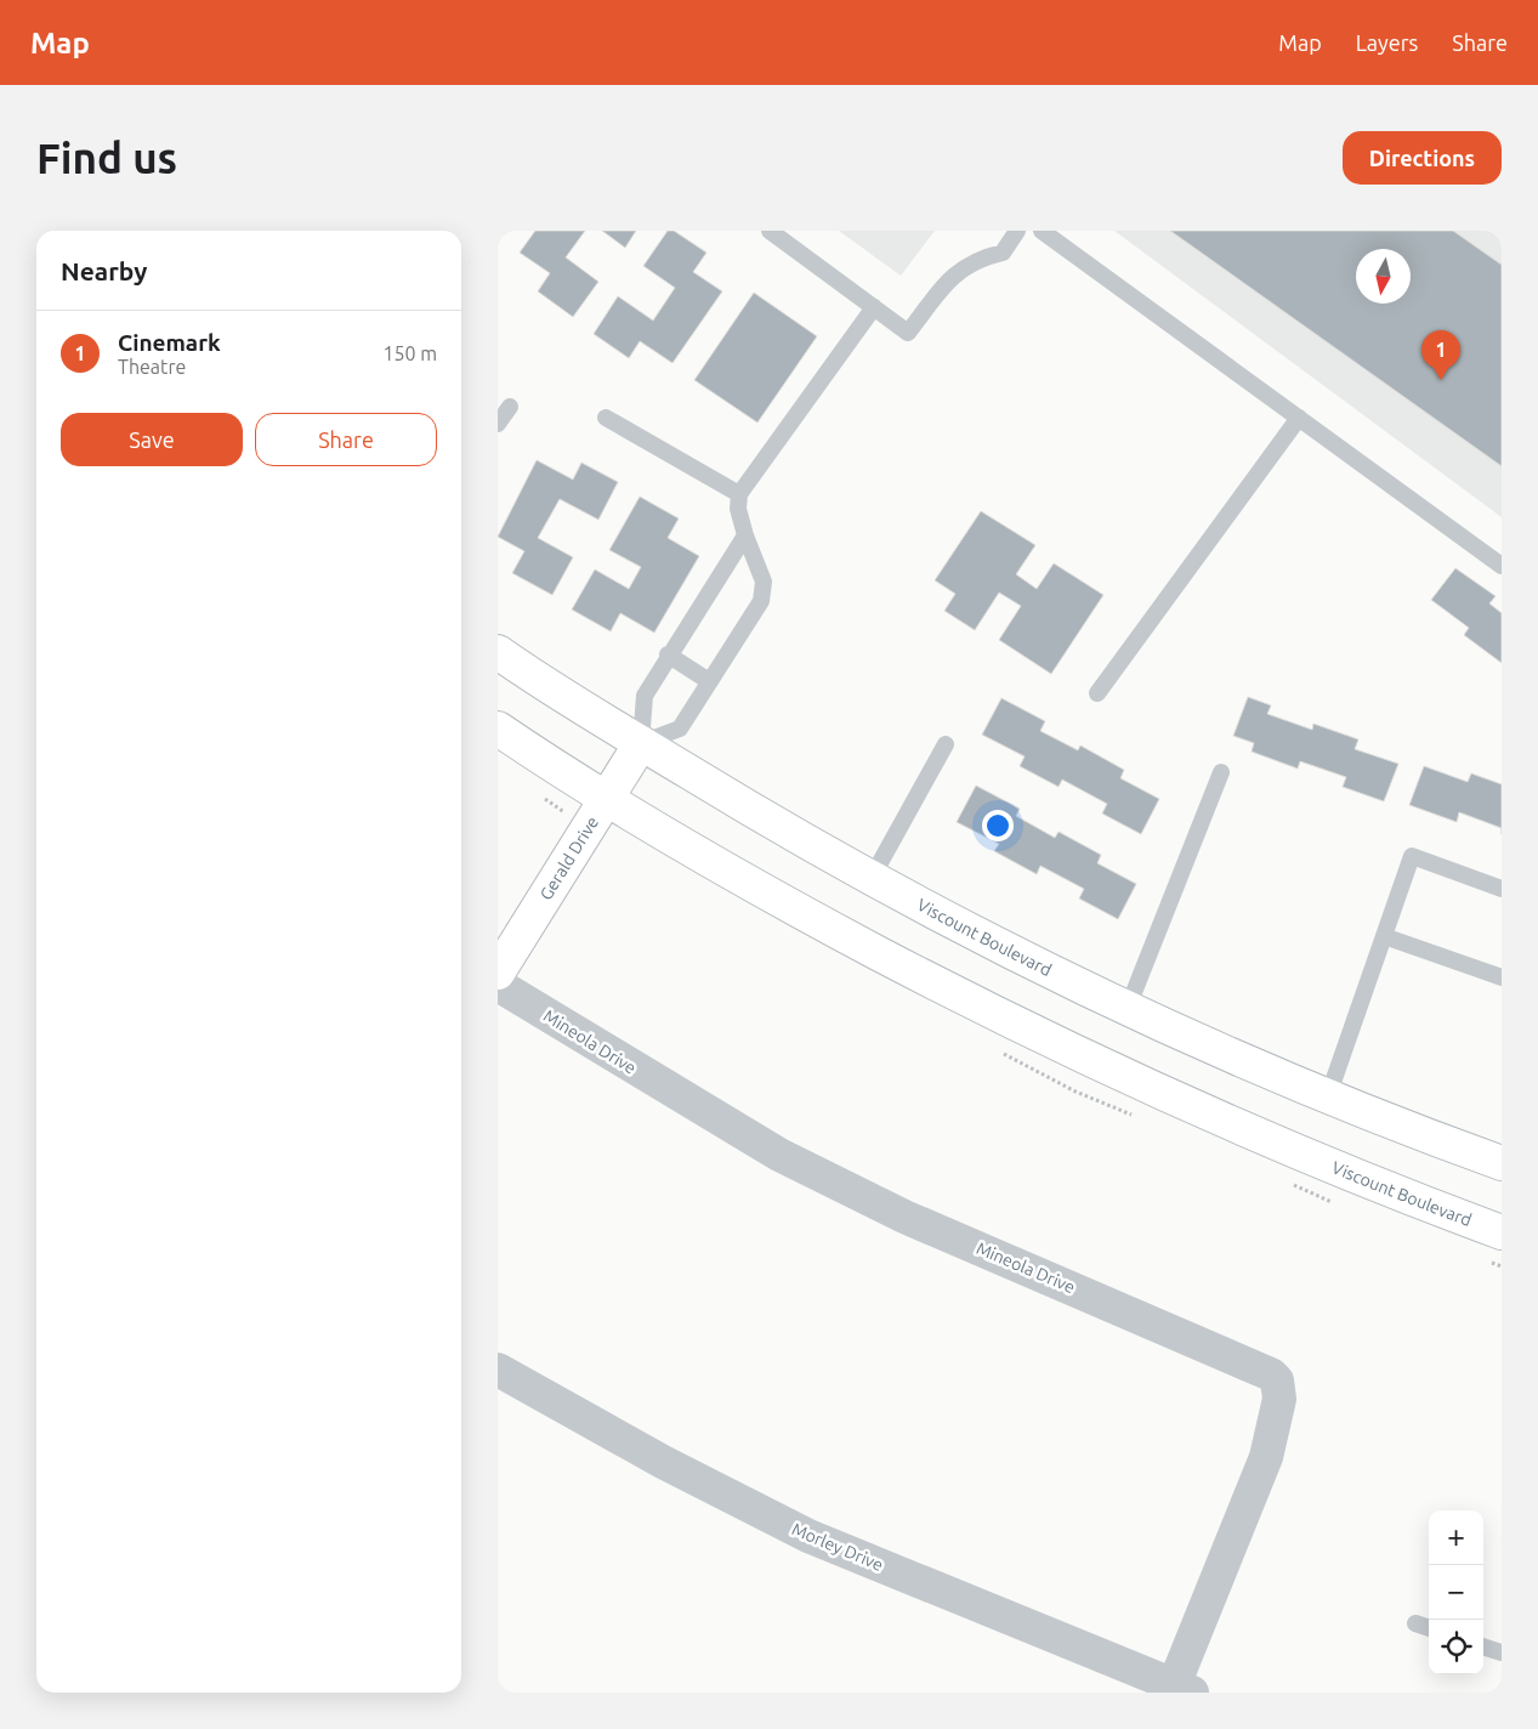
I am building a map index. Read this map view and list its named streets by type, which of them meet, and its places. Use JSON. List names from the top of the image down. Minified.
{"streets":{"main road":["Gerald Drive","Viscount Boulevard"],"street":["Mineola Drive","Morley Drive"]},"crossings":[["Gerald Drive","Viscount Boulevard"],["Mineola Drive","Morley Drive"]],"north":"bottom","page":{"header":"Map","nav":["Map","Layers","Share"],"buttons":["Directions",["Save","Share"]],"title":"Find us","heading":"Nearby","list":[{"mark":"1","name":"Cinemark","note":"Theatre","value":"150 m"}],"pins":"1","map_buttons":["+","−"]}}
